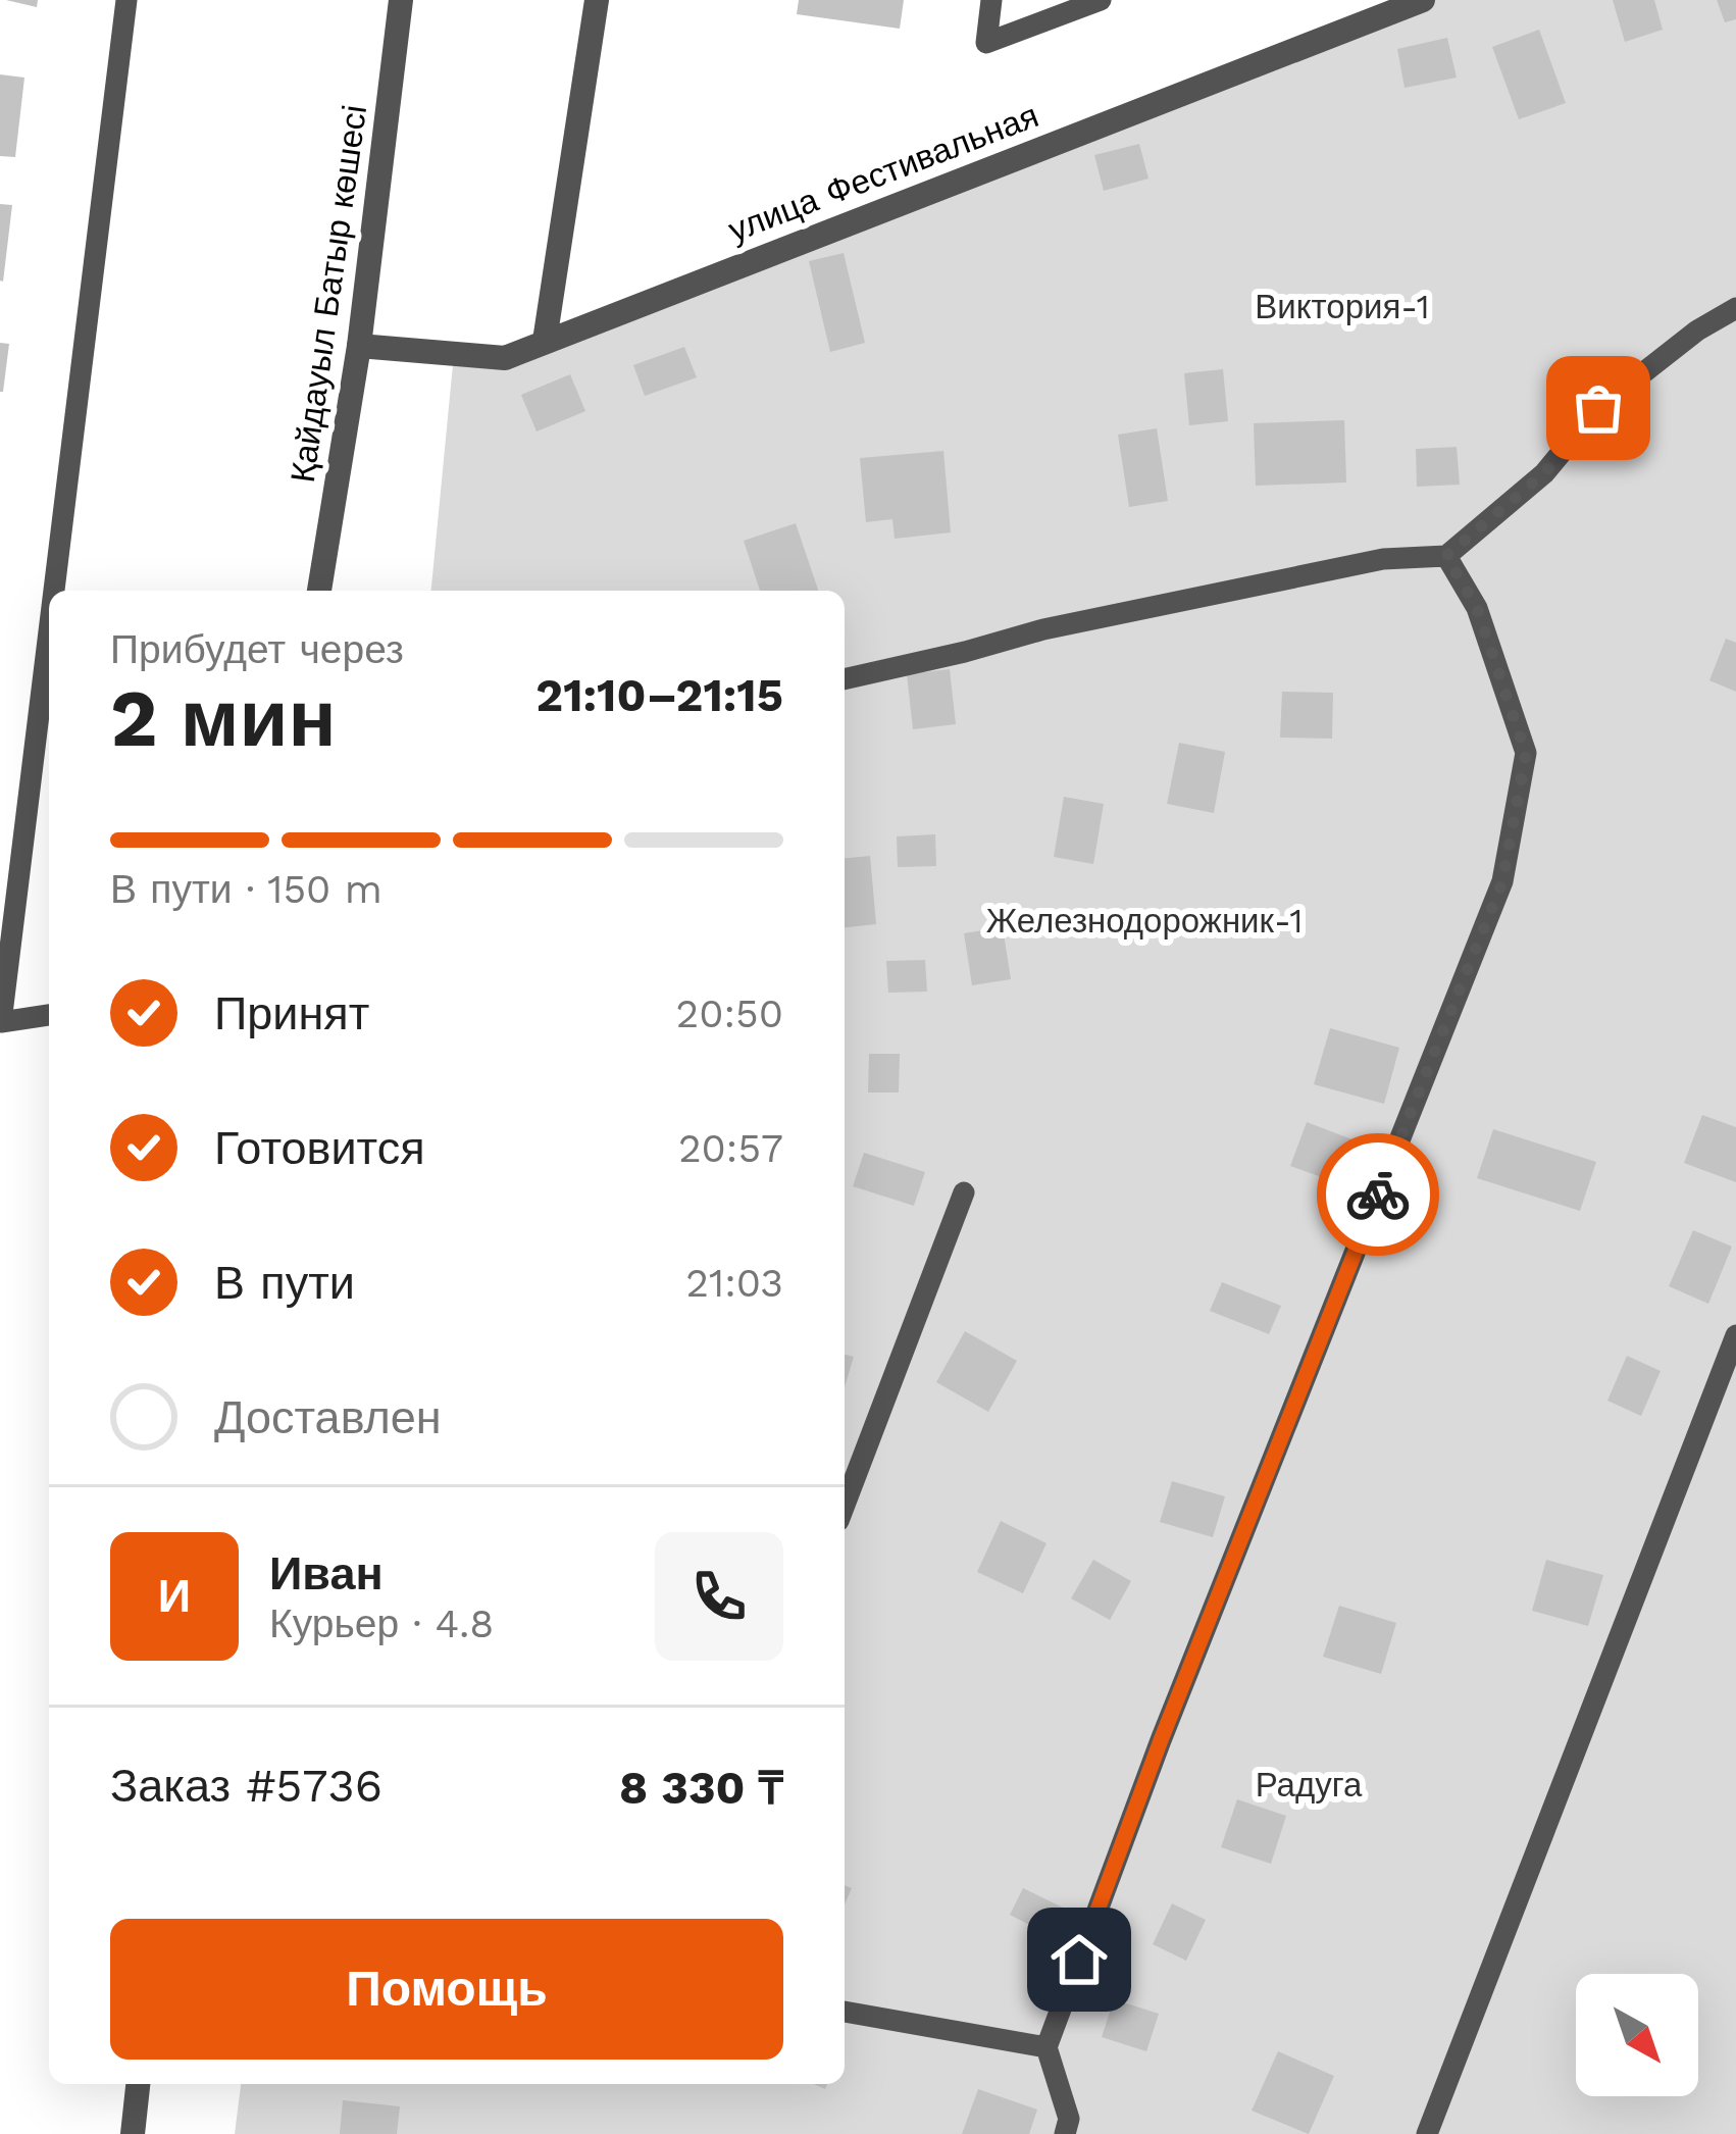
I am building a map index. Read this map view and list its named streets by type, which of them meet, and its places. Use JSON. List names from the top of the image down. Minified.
{"streets":{"street":["улица Фестивальная","Қайдауыл Батыр көшесі"]},"crossings":[["улица Фестивальная","Қайдауыл Батыр көшесі"]],"parks":["Виктория-1","Железнодорожник-1","Радуга"],"north":"bottom right","page":{"heading":["2 мин","Прибудет через","21:10–21:15"],"panel":["Иван","Курьер · 4.8","Заказ #5736","8 330 ₸"],"bar":"В пути · 150 m","list":[["Принят","20:50"],["Готовится","20:57"],["В пути","21:03"],"Доставлен"],"round":"И","buttons":"Помощь"}}
